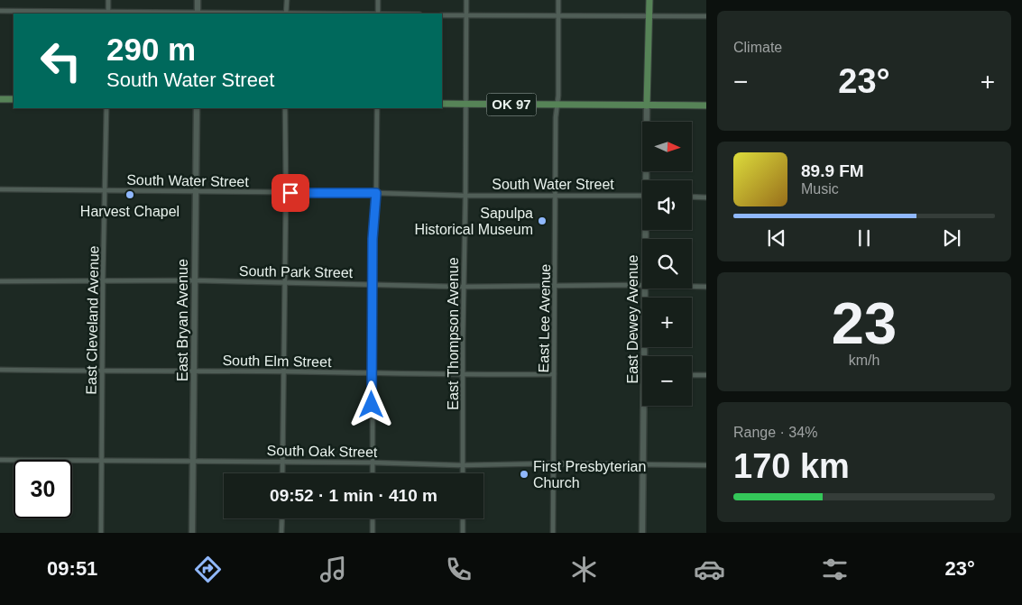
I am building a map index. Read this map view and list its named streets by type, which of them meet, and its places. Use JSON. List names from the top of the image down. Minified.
{"streets":{"main road":["OK 97"],"street":["South Water Street","South Park Street","East Lee Avenue","East Dewey Avenue","East Cleveland Avenue","East Bryan Avenue","East Thompson Avenue","South Elm Street","South Oak Street"]},"crossings":[["OK 97","East Lee Avenue"],["OK 97","East Dewey Avenue"],["OK 97","East Thompson Avenue"],["South Water Street","East Lee Avenue"],["South Water Street","East Cleveland Avenue"],["South Water Street","East Bryan Avenue"],["South Water Street","East Thompson Avenue"],["South Park Street","East Lee Avenue"],["South Park Street","East Cleveland Avenue"],["South Park Street","East Bryan Avenue"],["South Park Street","East Thompson Avenue"],["East Lee Avenue","South Elm Street"],["East Lee Avenue","South Oak Street"],["East Dewey Avenue","South Oak Street"],["East Cleveland Avenue","South Elm Street"],["East Cleveland Avenue","South Oak Street"],["East Bryan Avenue","South Elm Street"],["East Bryan Avenue","South Oak Street"],["East Thompson Avenue","South Elm Street"],["East Thompson Avenue","South Oak Street"]],"places":["Harvest Chapel","Sapulpa Historical Museum","First Presbyterian Church"],"north":"right","page":{"tile":["Climate",["23","km/h"],["Range · 34%","170 km"]],"turn":["290 m","South Water Street"],"heat":["−","23°","+"],"map_buttons":["+","−"],"song":["89.9 FM","Music"],"limit":"30","trip":"09:52 · 1 min · 410 m","tabs":["09:51","23°"]}}
